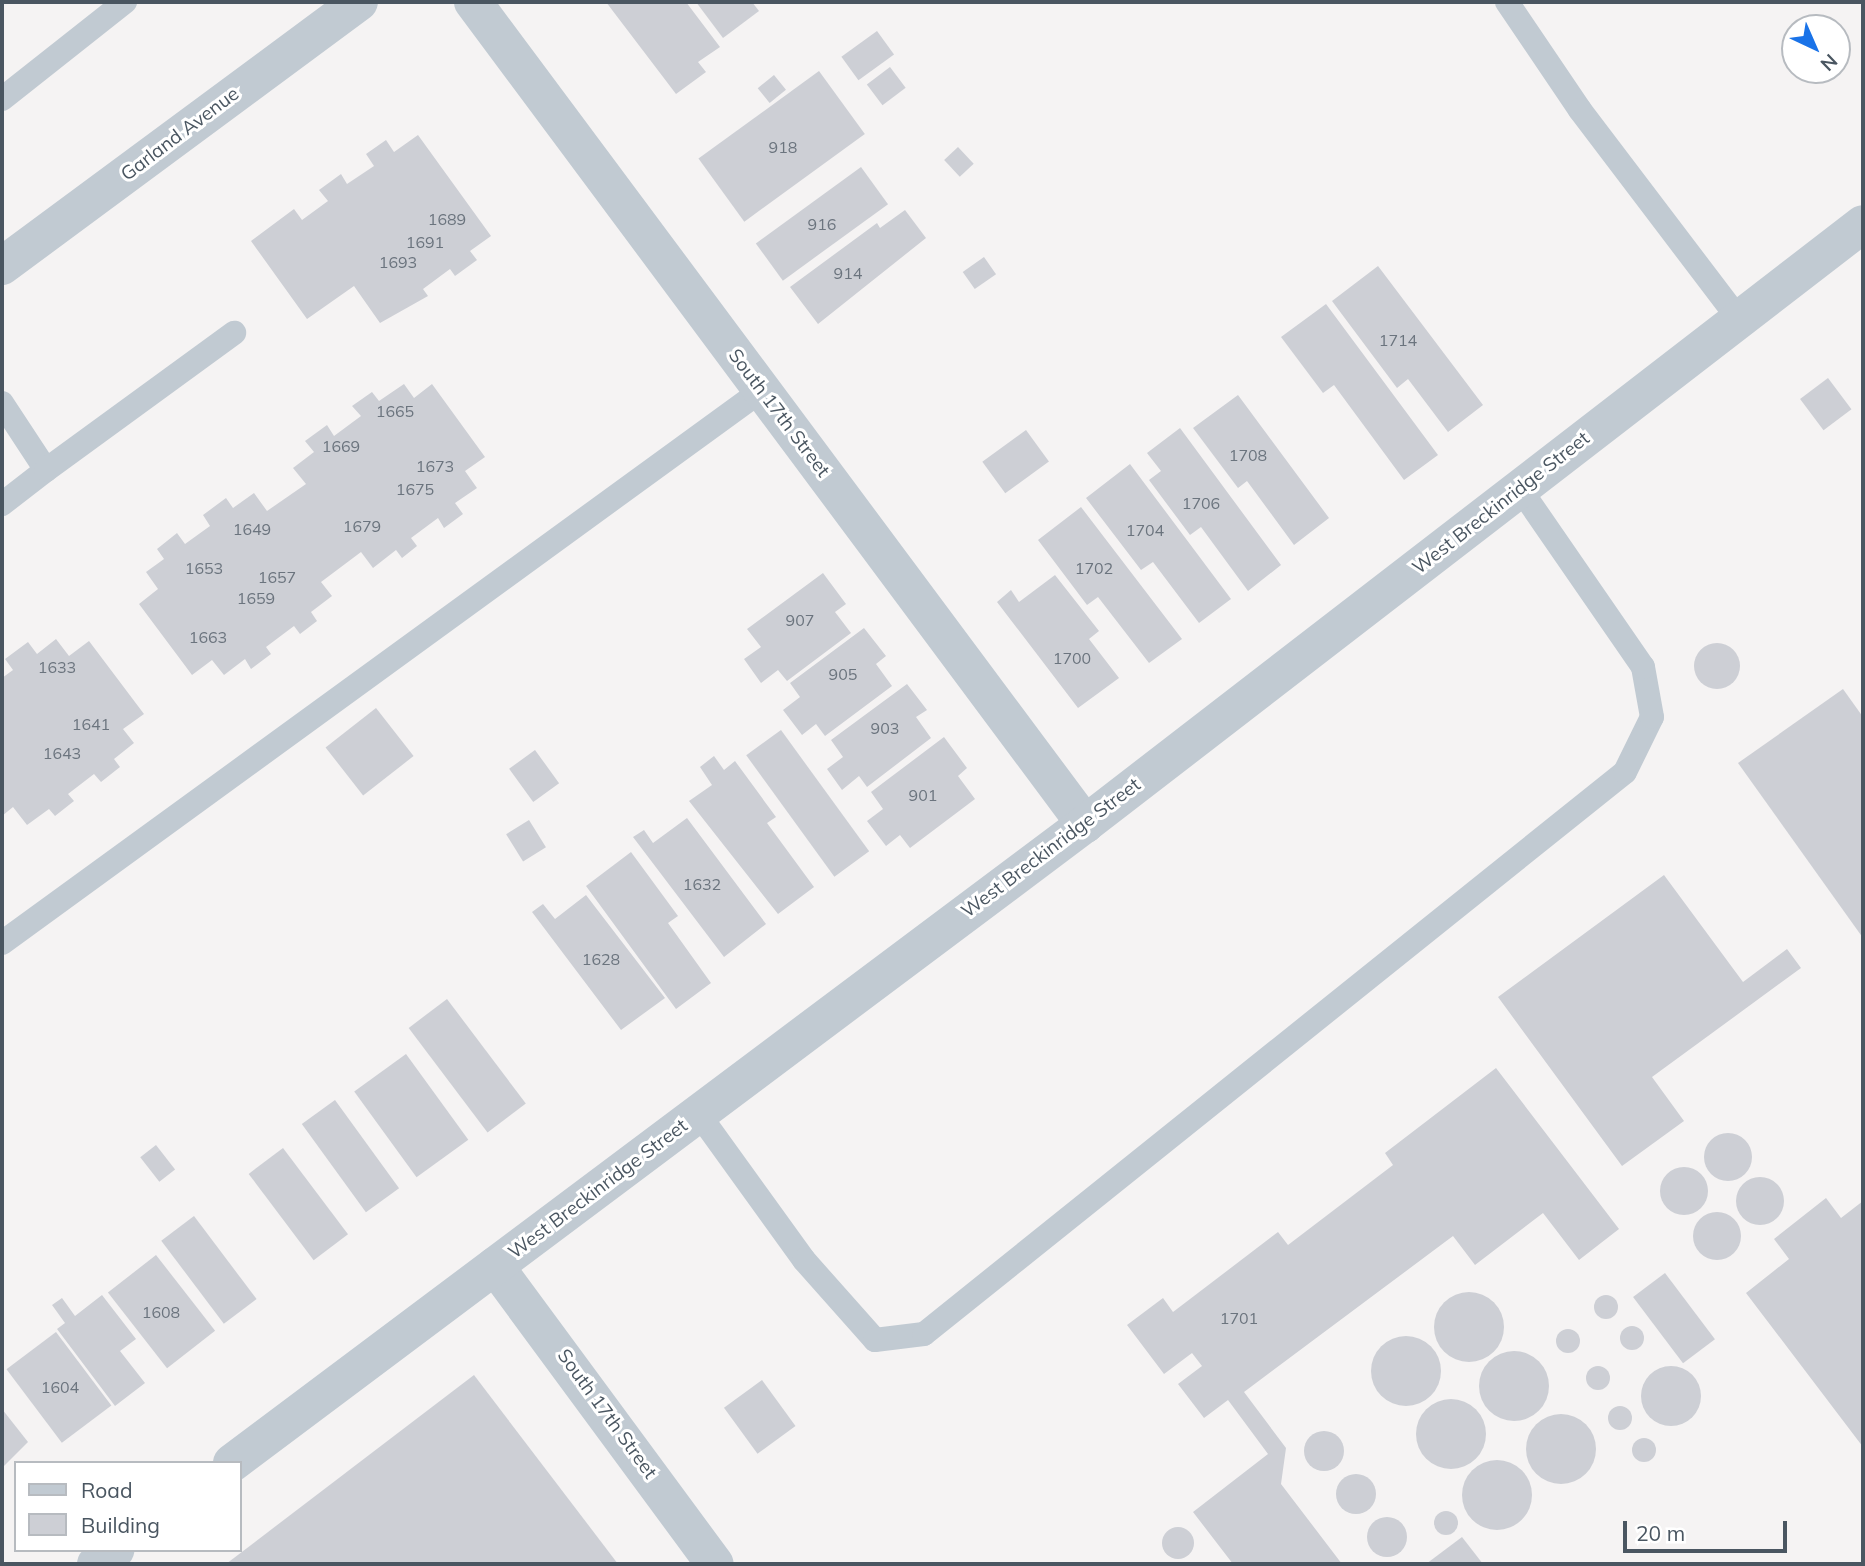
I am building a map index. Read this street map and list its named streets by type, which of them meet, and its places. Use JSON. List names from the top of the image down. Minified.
{"streets":{"street":["Garland Avenue","South 17th Street","West Breckinridge Street"]},"crossings":[["South 17th Street","West Breckinridge Street"]],"house_numbers":["918","1689","916","1691","1693","914","1714","1665","1669","1708","1673","1675","1706","1679","1649","1704","1653","1702","1657","1659","907","1663","1700","1633","905","1641","903","1643","901","1632","1628","1608","1701","1604"],"legend":["Road","Building"],"scale_bar":"20 m","north":"bottom right"}
